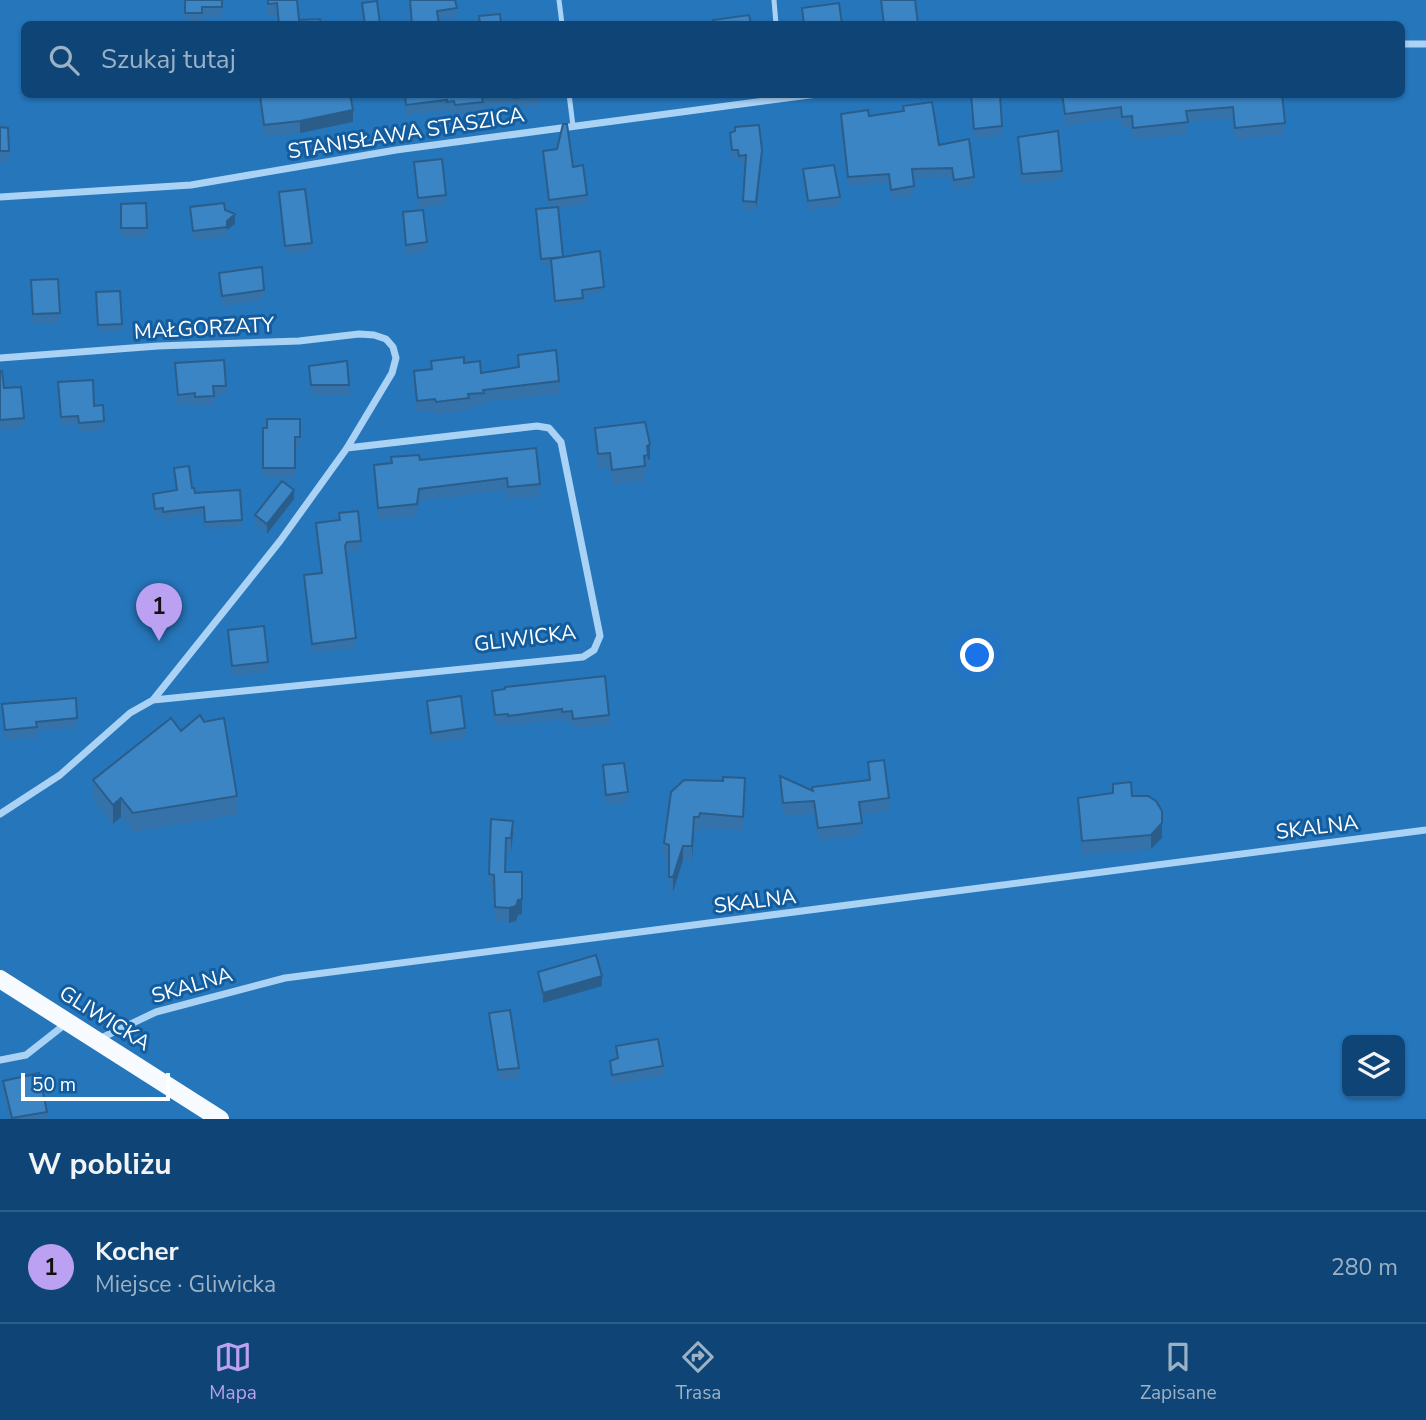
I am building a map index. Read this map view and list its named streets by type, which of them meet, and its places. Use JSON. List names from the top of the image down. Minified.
{"streets":{"main road":["GLIWICKA"],"street":["STANISŁAWA STASZICA","MAŁGORZATY","SKALNA"]},"crossings":[["MAŁGORZATY","GLIWICKA"],["GLIWICKA","SKALNA"]],"scale_bar":"50 m","page":{"search":"Szukaj tutaj","pins":"1","scale":"50 m","heading":"W pobliżu","list":[{"mark":"1","name":"Kocher","note":"Miejsce · Gliwicka","value":"280 m"}],"nav":["Mapa","Trasa","Zapisane"]}}
